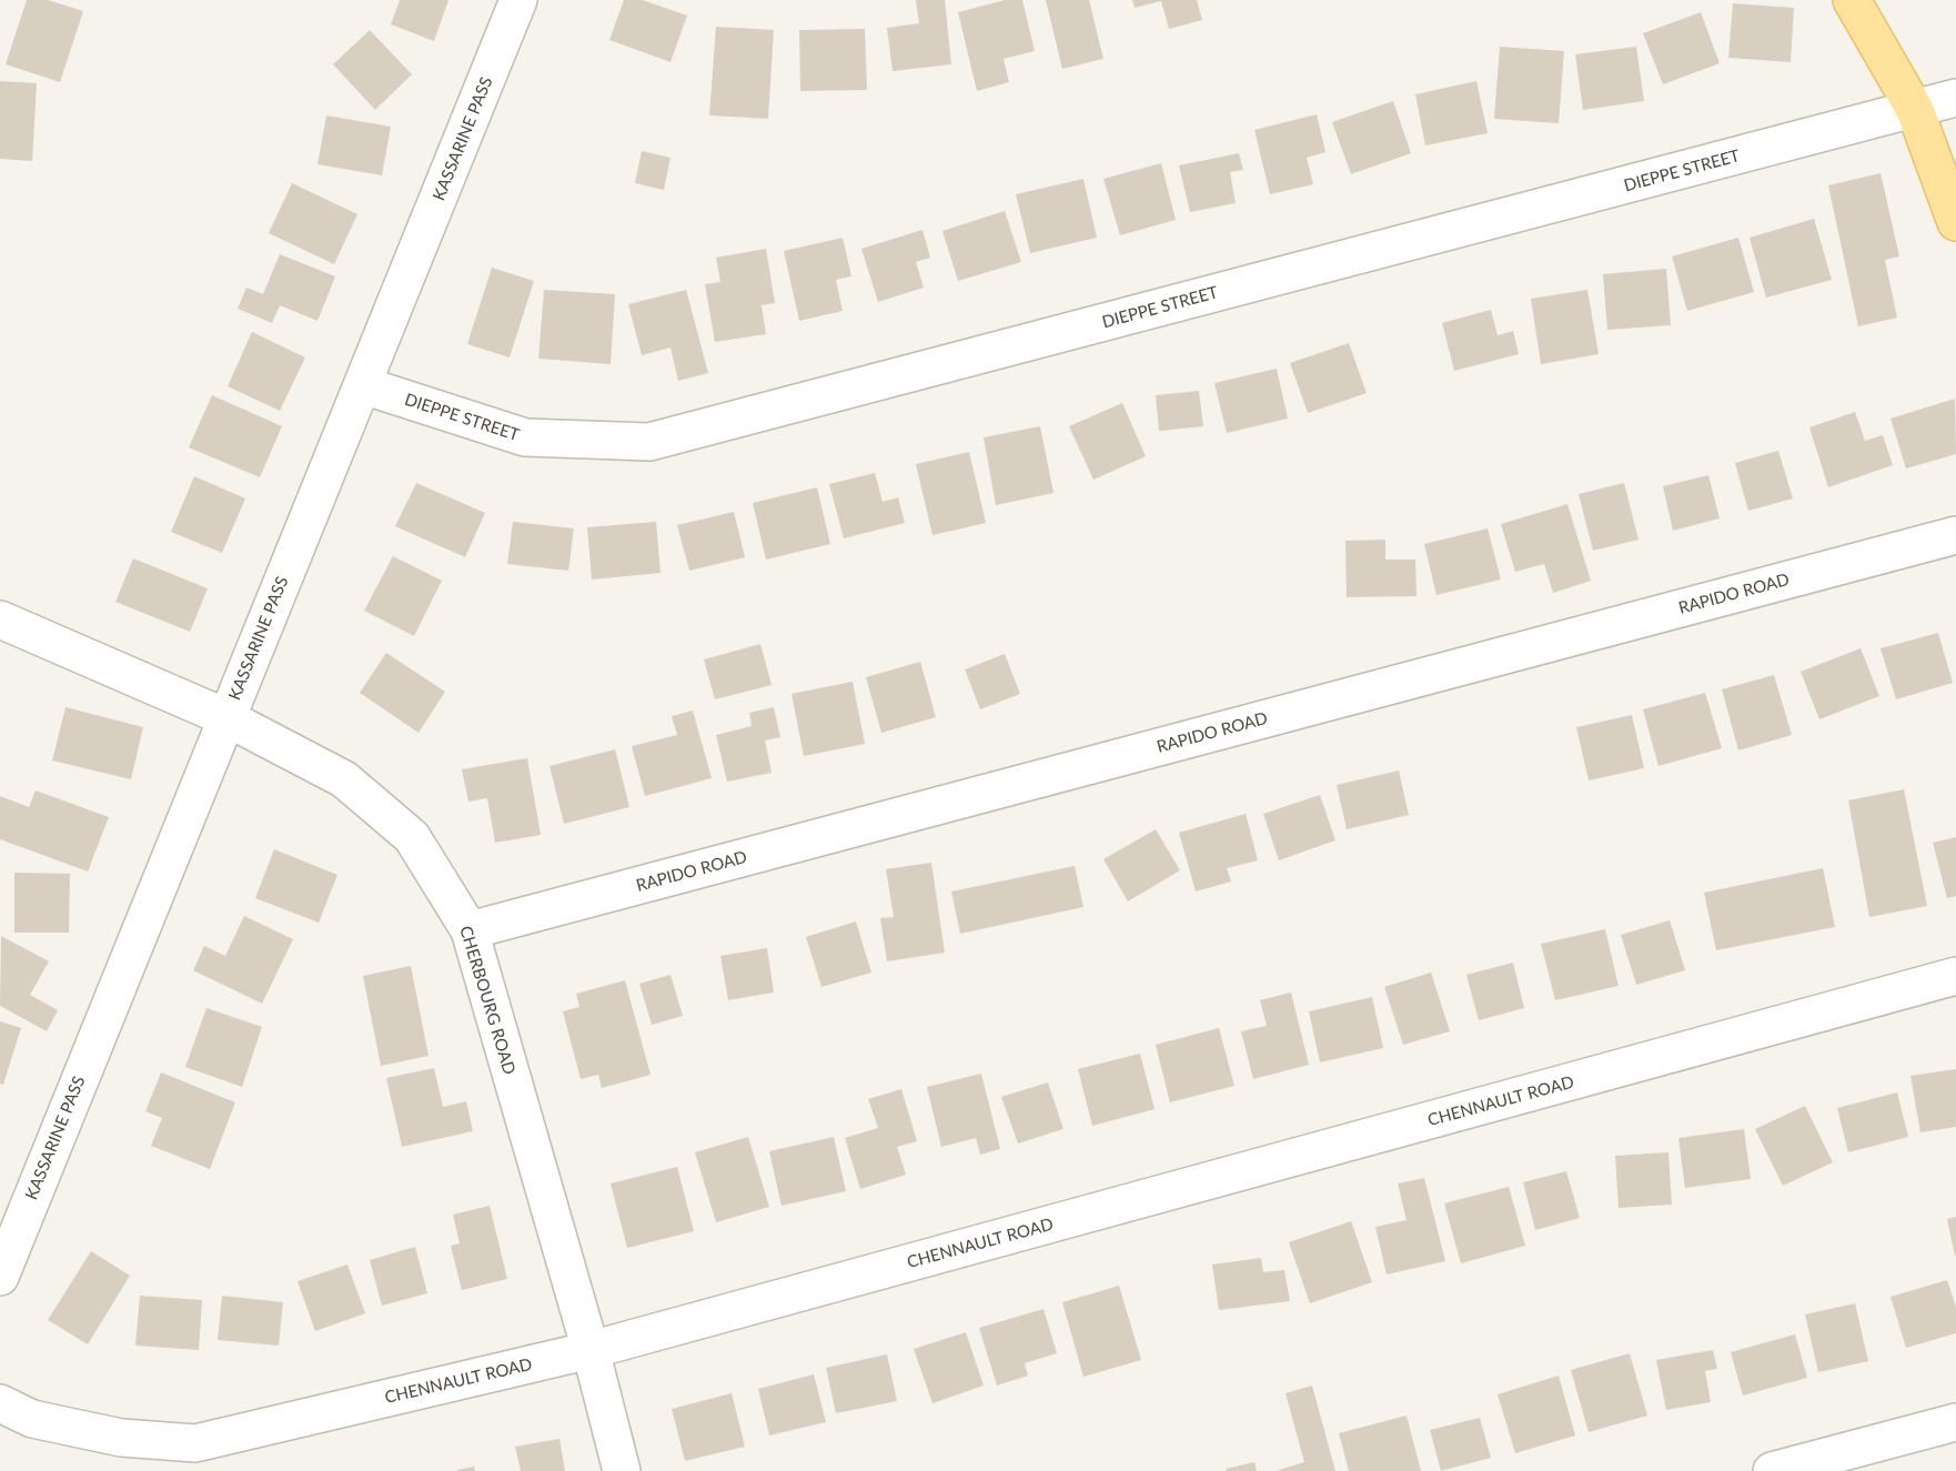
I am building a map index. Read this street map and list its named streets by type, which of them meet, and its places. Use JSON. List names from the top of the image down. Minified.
{"streets":{"street":["KASSARINE PASS","DIEPPE STREET","RAPIDO ROAD","CHERBOURG ROAD","CHENNAULT ROAD"]},"crossings":[["KASSARINE PASS","DIEPPE STREET"],["KASSARINE PASS","CHERBOURG ROAD"],["RAPIDO ROAD","CHERBOURG ROAD"],["CHERBOURG ROAD","CHENNAULT ROAD"]]}
